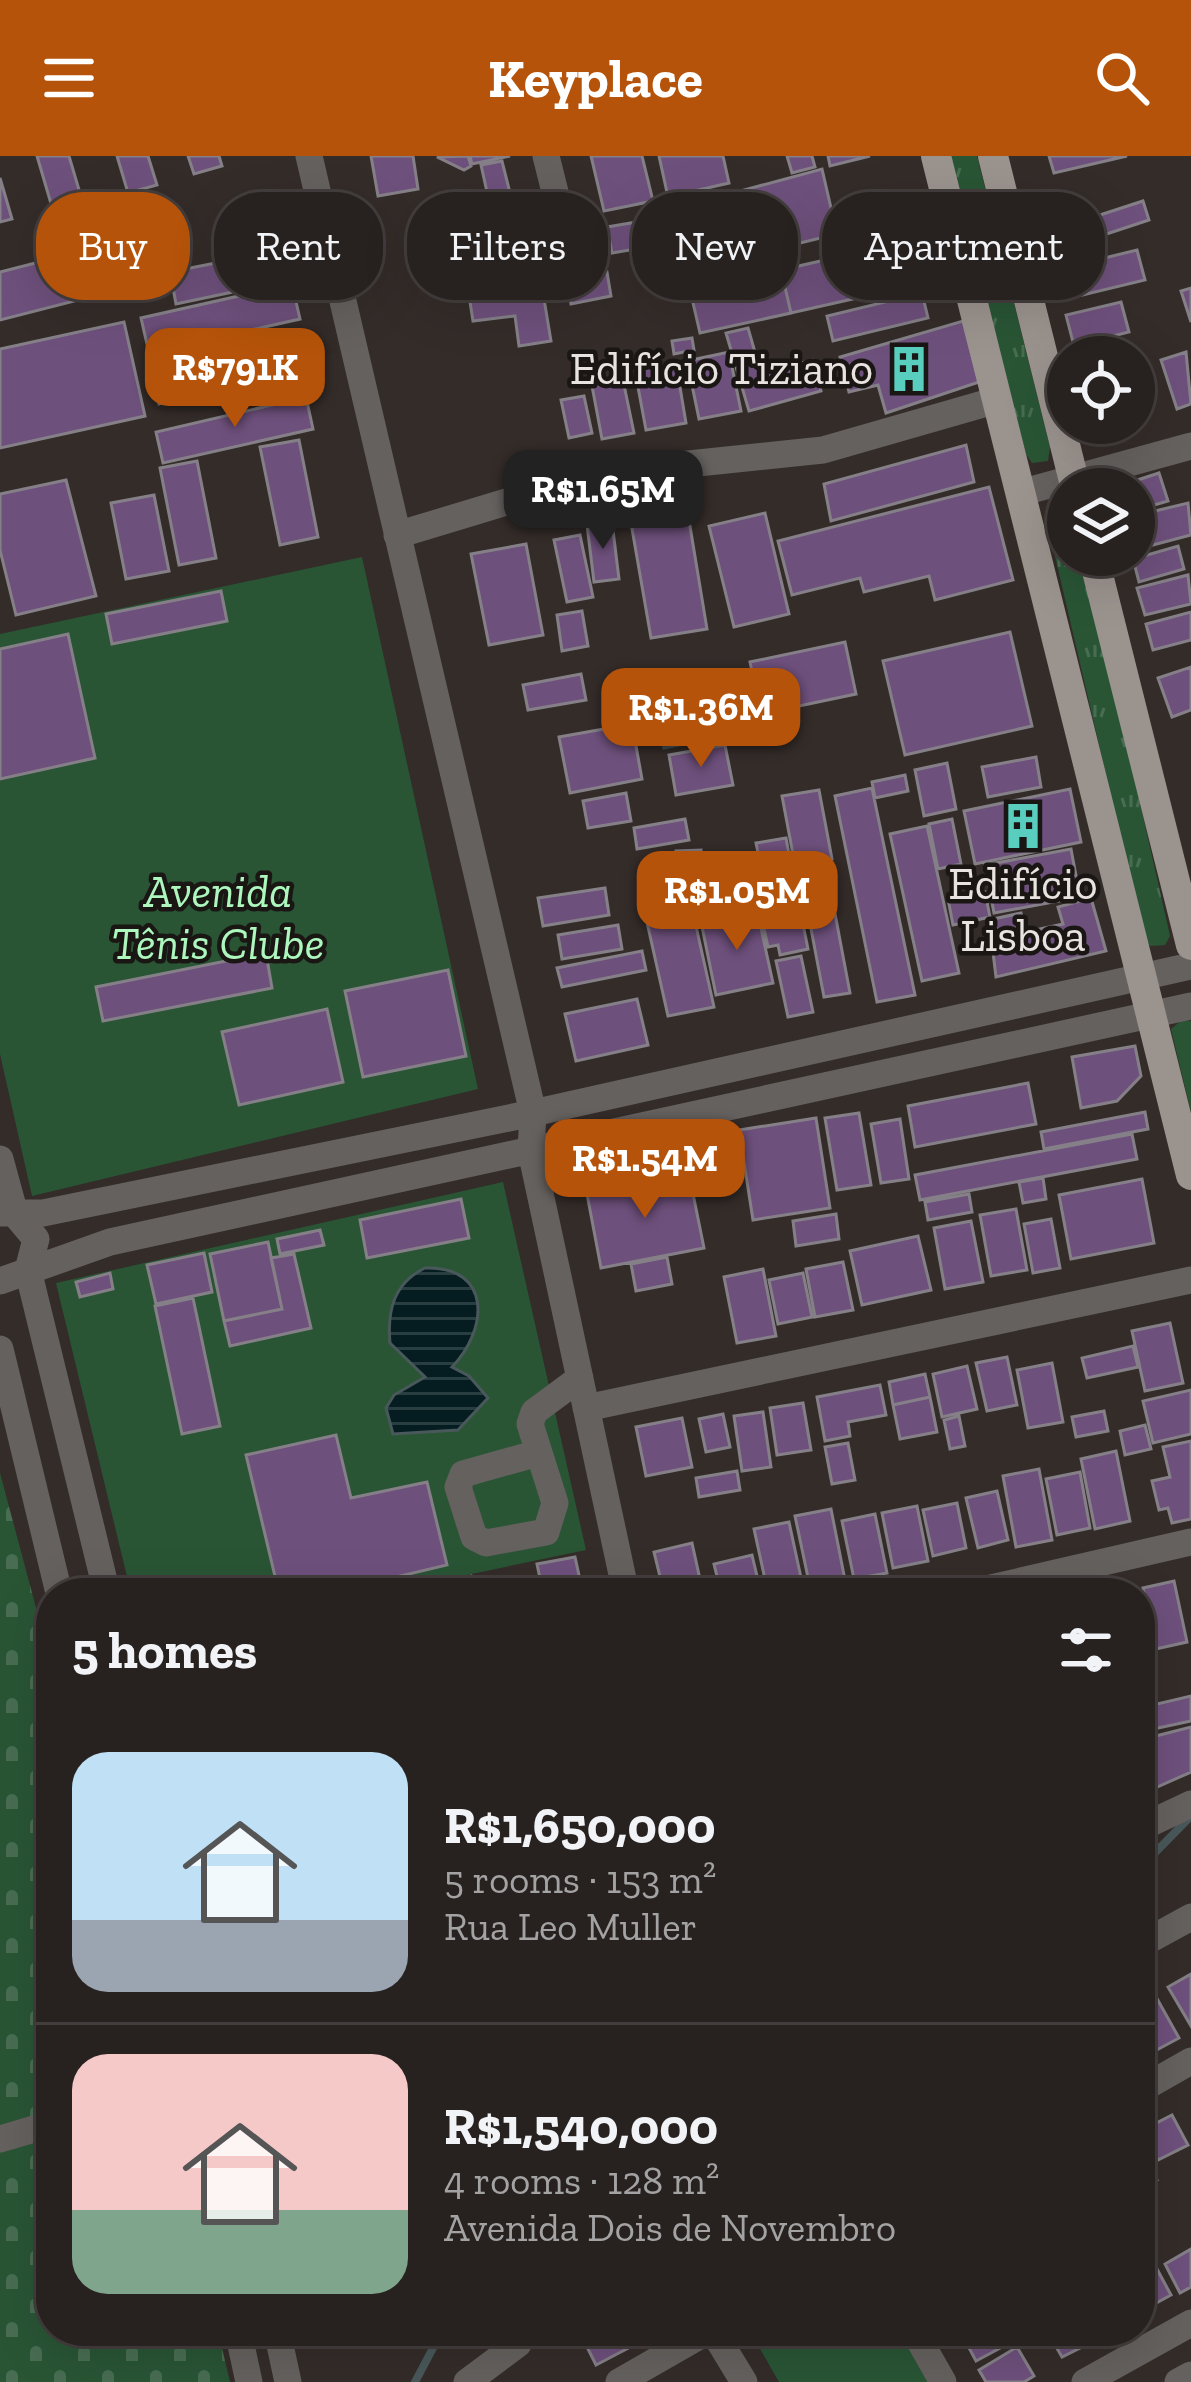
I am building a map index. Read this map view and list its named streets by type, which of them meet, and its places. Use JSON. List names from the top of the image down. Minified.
{"parks":["Avenida Tênis Clube"],"places":{"building":["Edifício Tiziano","Edifício Lisboa"]},"page":{"header":"Keyplace","chip":["Buy","Rent","Filters","New","Apartment"],"price":["R$791K","R$1.65M","R$1.36M","R$1.05M","R$1.54M"],"heading":"5 homes","list":[{"name":"R$1,650,000","note":"5 rooms · 153 m² · Rua Leo Muller"},{"name":"R$1,540,000","note":"4 rooms · 128 m² · Avenida Dois de Novembro"}]}}
